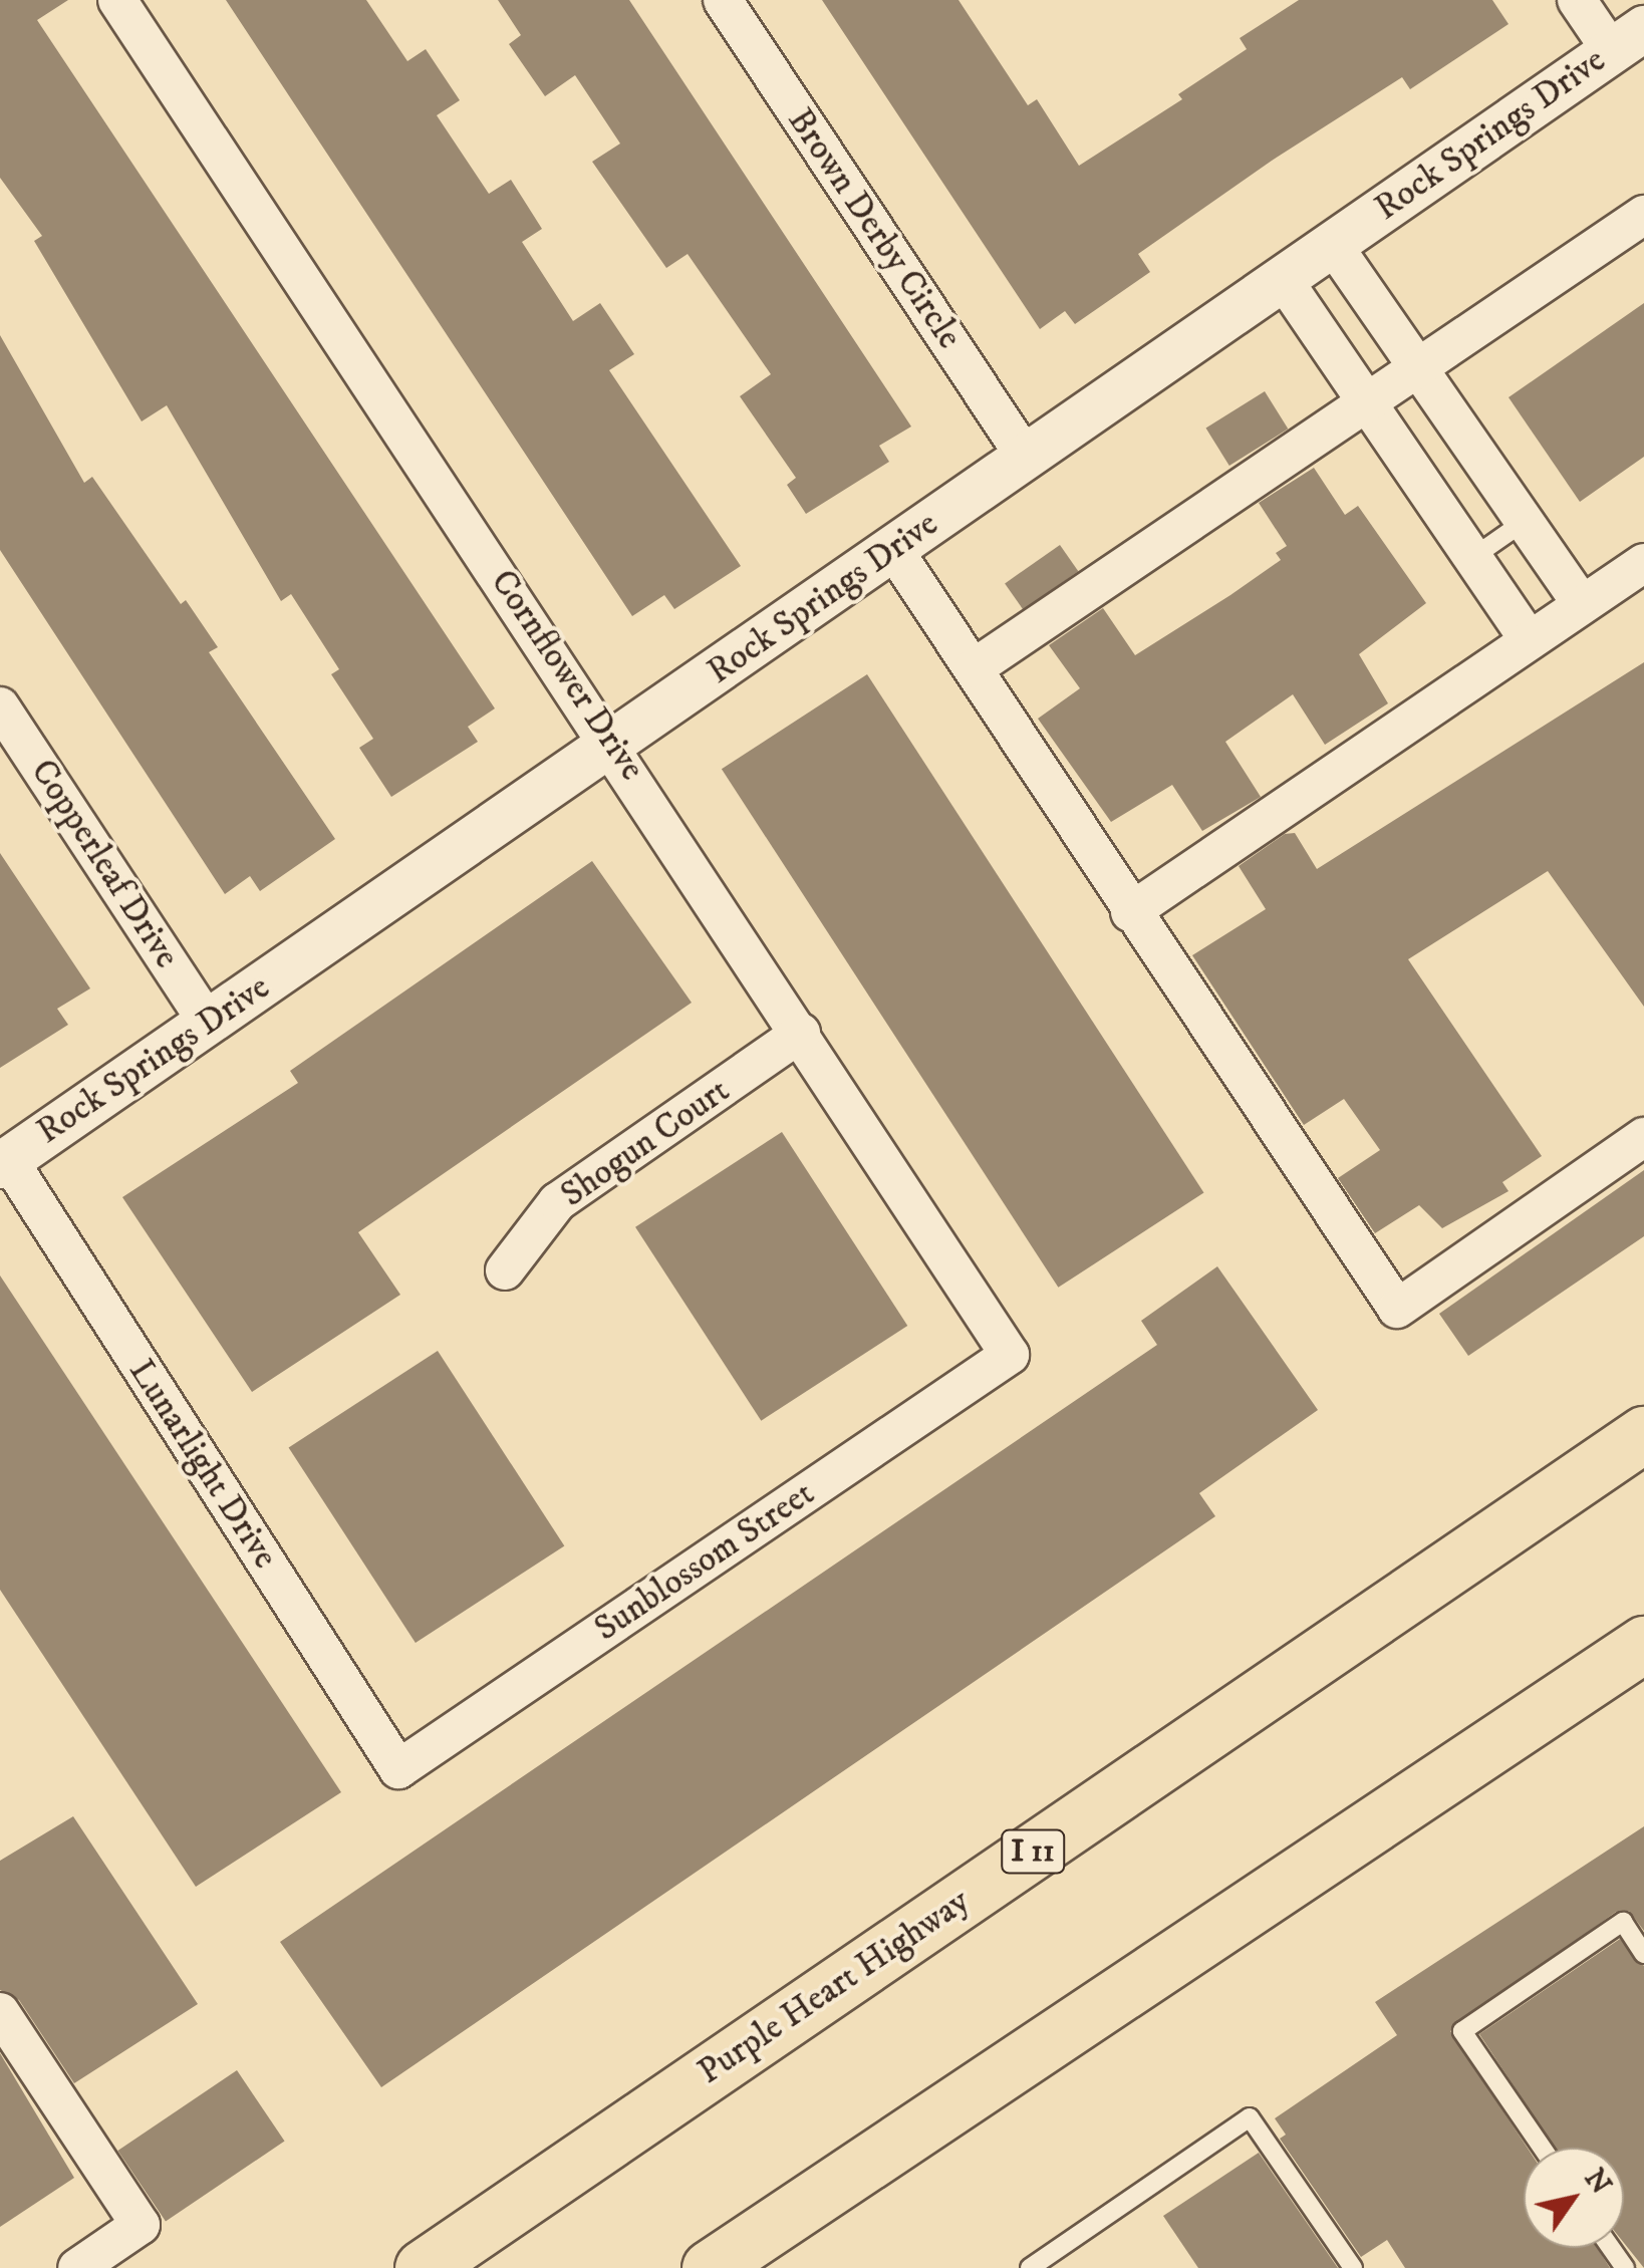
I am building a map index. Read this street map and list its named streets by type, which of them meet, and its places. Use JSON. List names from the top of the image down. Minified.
{"streets":{"highway":["I 11","Purple Heart Highway"],"street":["Rock Springs Drive","Brown Derby Circle","Cornflower Drive","Copperleaf Drive","Shogun Court","Lunarlight Drive","Sunblossom Street"]},"crossings":[["Rock Springs Drive","Brown Derby Circle"],["Rock Springs Drive","Cornflower Drive"],["Rock Springs Drive","Copperleaf Drive"],["Rock Springs Drive","Lunarlight Drive"],["Cornflower Drive","Shogun Court"],["Cornflower Drive","Sunblossom Street"],["Lunarlight Drive","Sunblossom Street"]],"north":"top right"}
